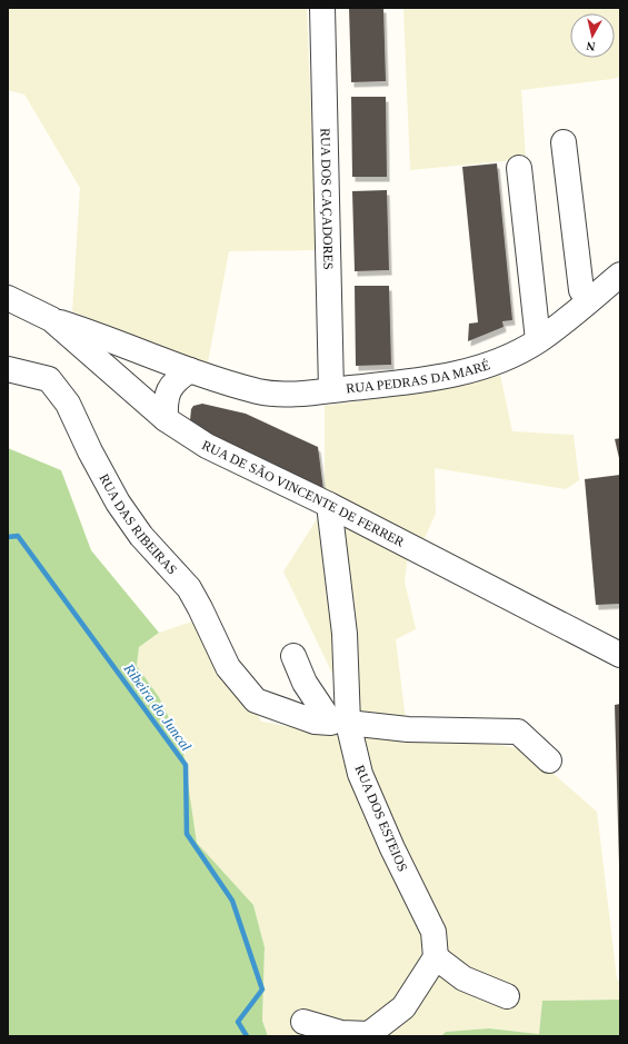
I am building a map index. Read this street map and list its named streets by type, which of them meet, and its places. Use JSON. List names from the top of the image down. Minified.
{"streets":{"street":["RUA DOS CAÇADORES","RUA PEDRAS DA MARÉ","RUA DE SÃO VINCENTE DE FERRER","RUA DAS RIBEIRAS","RUA DOS ESTEIOS"]},"crossings":[["RUA DOS CAÇADORES","RUA PEDRAS DA MARÉ"],["RUA PEDRAS DA MARÉ","RUA DE SÃO VINCENTE DE FERRER"],["RUA DE SÃO VINCENTE DE FERRER","RUA DOS ESTEIOS"]],"water":["Ribeira do Juncal"],"north":"bottom"}
